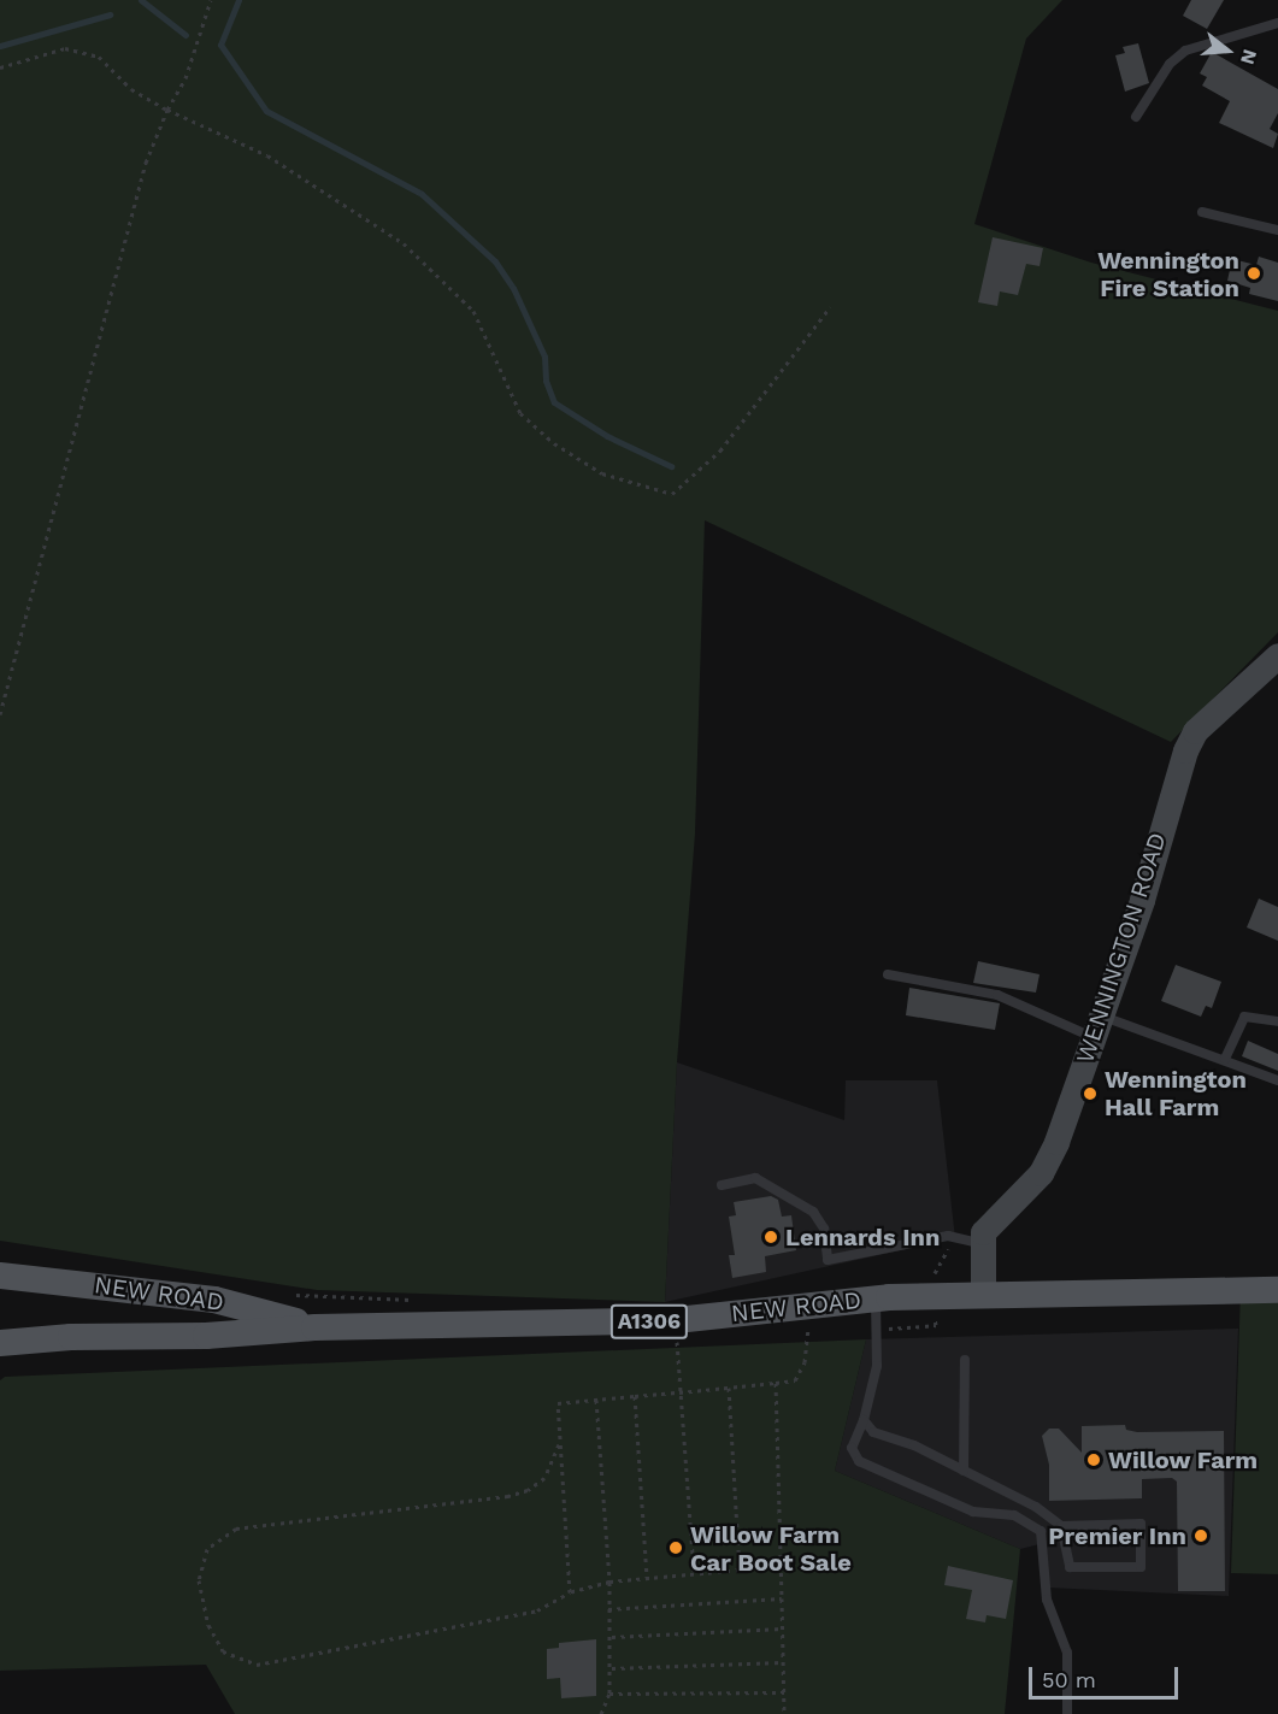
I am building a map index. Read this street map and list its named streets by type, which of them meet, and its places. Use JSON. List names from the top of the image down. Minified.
{"streets":{"main road":["WENNINGTON ROAD","NEW ROAD","A1306"]},"places":["Wennington Fire Station","Wennington Hall Farm","Lennards Inn","Willow Farm","Premier Inn","Willow Farm Car Boot Sale"],"scale_bar":"50 m","north":"right"}
